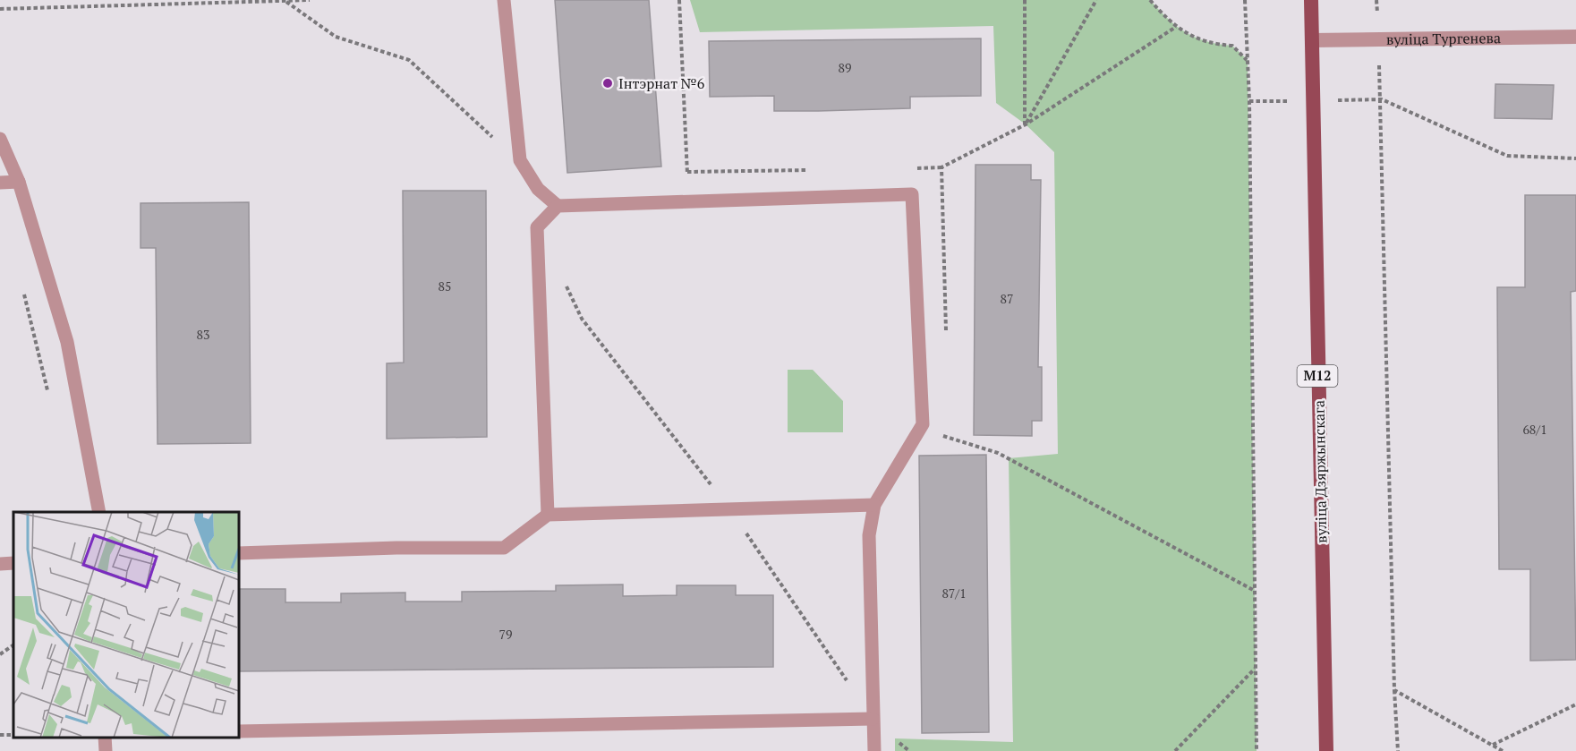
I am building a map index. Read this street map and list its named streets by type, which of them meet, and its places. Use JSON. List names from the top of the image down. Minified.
{"streets":{"main road":["М12","вуліца Дзяржынскага"],"street":["вуліца Тургенева"]},"crossings":[["вуліца Тургенева","вуліца Дзяржынскага"]],"places":["Інтэрнат №6"],"house_numbers":["89","85","87","83","68/1","87/1","79"]}
